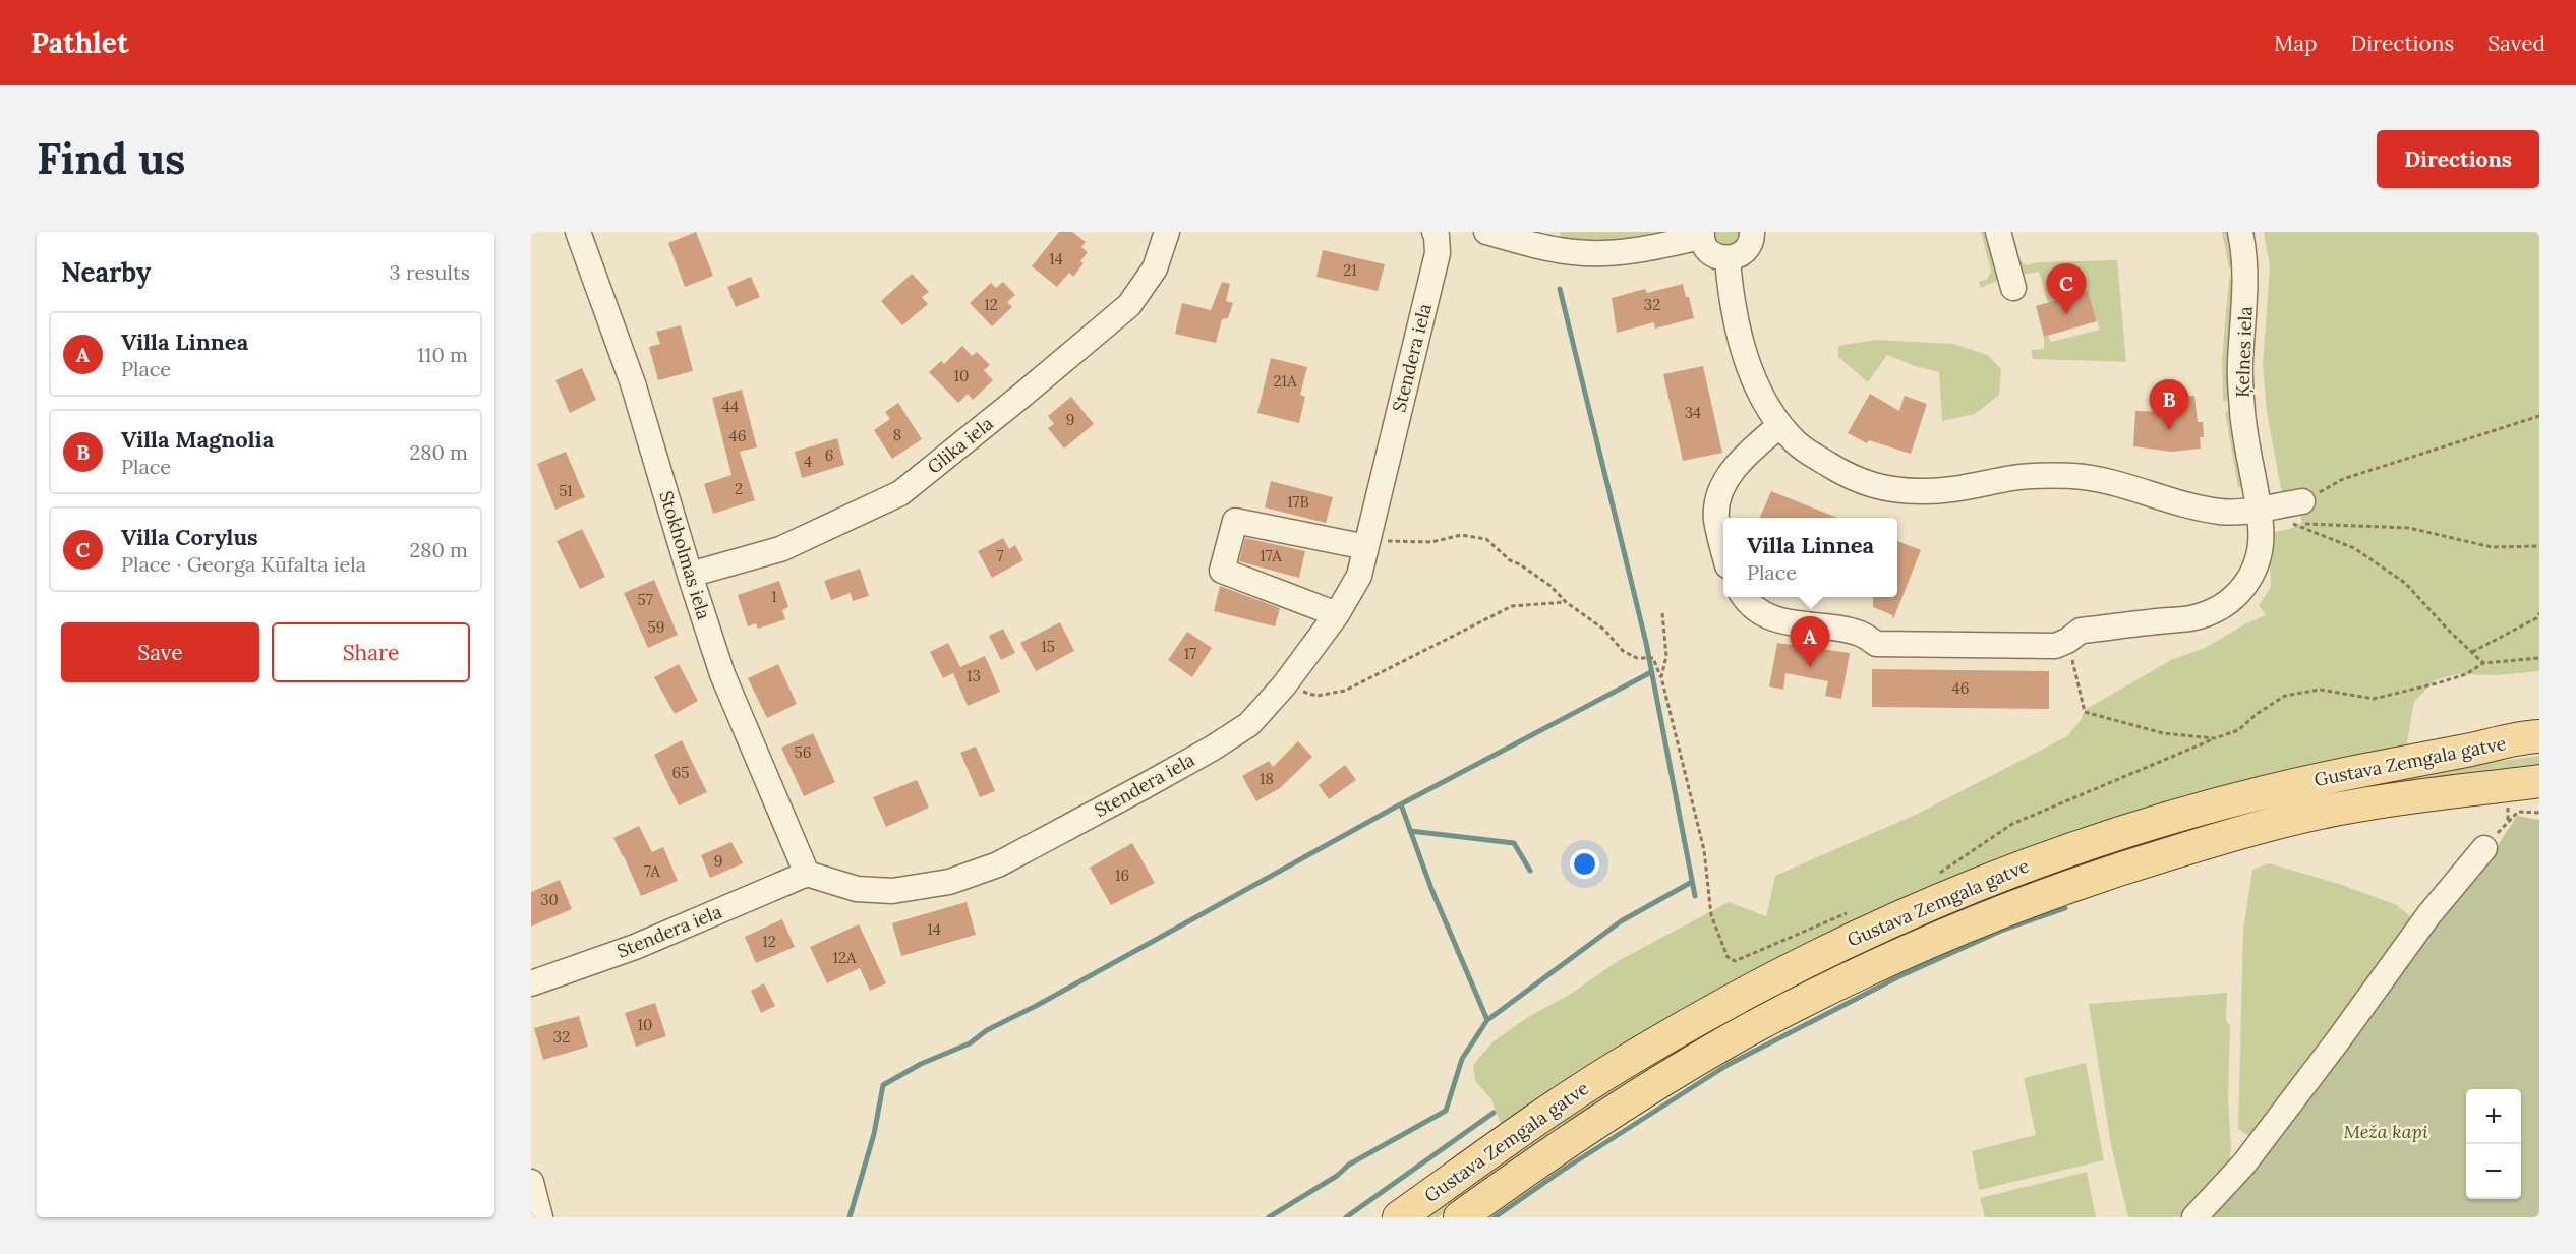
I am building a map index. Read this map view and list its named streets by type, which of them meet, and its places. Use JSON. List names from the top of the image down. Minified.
{"streets":{"main road":["Gustava Zemgala gatve"],"street":["Ķelnes iela","Stendera iela","Glika iela","Stokholmas iela"]},"crossings":[["Stendera iela","Stokholmas iela"],["Glika iela","Stokholmas iela"]],"parks":["Meža kapi"],"house_numbers":["14","21","12","32","10","21A","44","34","9","8","46","6","4","2","51","17B","7","17A","1","57","59","15","17","13","46","56","65","18","9","7A","16","30","14","12","12A","10","32"],"page":{"header":"Pathlet","nav":["Map","Directions","Saved"],"buttons":["Directions",["Save","Share"]],"title":"Find us","heading":["Nearby","3 results"],"pins":["C","B","A"],"list":[{"mark":"A","name":"Villa Linnea","note":"Place","value":"110 m"},{"mark":"B","name":"Villa Magnolia","note":"Place","value":"280 m"},{"mark":"C","name":"Villa Corylus","note":"Place · Georga Kūfalta iela","value":"280 m"}],"popup":["Villa Linnea","Place"],"map_buttons":["+","−"]}}
